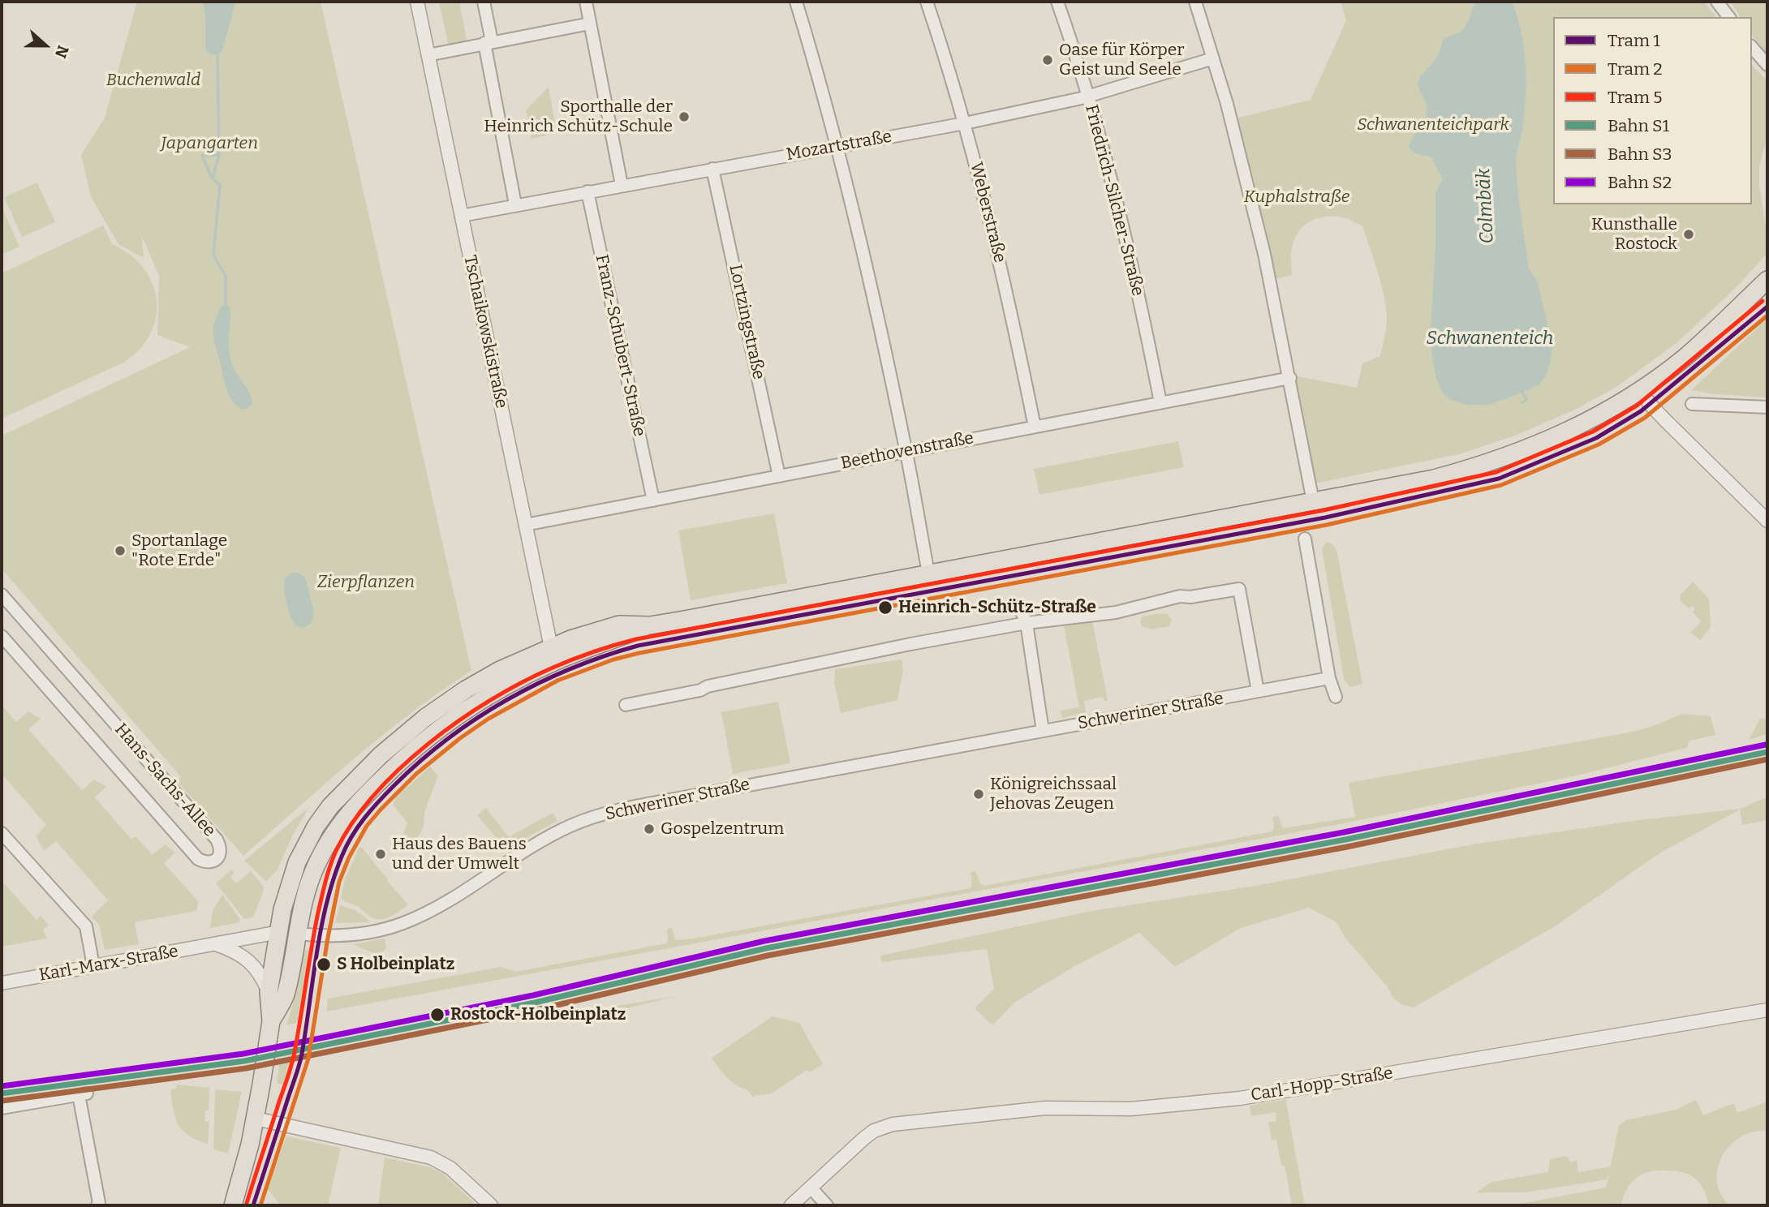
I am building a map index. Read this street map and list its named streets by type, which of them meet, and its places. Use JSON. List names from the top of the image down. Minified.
{"streets":{"street":["Mozartstraße","Friedrich-Silcher-Straße","Weberstraße","Lortzingstraße","Tschaikowskistraße","Franz-Schubert-Straße","Beethovenstraße","Schweriner Straße","Hans-Sachs-Allee","Karl-Marx-Straße","Carl-Hopp-Straße"]},"crossings":[["Mozartstraße","Friedrich-Silcher-Straße"],["Mozartstraße","Weberstraße"],["Mozartstraße","Lortzingstraße"],["Mozartstraße","Tschaikowskistraße"],["Mozartstraße","Franz-Schubert-Straße"],["Friedrich-Silcher-Straße","Beethovenstraße"],["Weberstraße","Beethovenstraße"],["Lortzingstraße","Beethovenstraße"],["Tschaikowskistraße","Beethovenstraße"],["Franz-Schubert-Straße","Beethovenstraße"]],"water":["Colmbäk","Schwanenteich"],"parks":["Buchenwald","Schwanenteichpark","Japangarten","Kuphalstraße","Zierpflanzen"],"places":["Oase für Körper Geist und Seele","Sporthalle der Heinrich Schütz-Schule","Kunsthalle Rostock","Sportanlage \"Rote Erde\"","Heinrich-Schütz-Straße","Königreichssaal Jehovas Zeugen","Gospelzentrum","Haus des Bauens und der Umwelt","S Holbeinplatz","Rostock-Holbeinplatz"],"lines":["tram line 5","tram line 1","tram line 2","rail line S2","rail line S1","rail line S3"],"legend":["Tram 1","Tram 2","Tram 5","Bahn S1","Bahn S3","Bahn S2"],"north":"right"}
